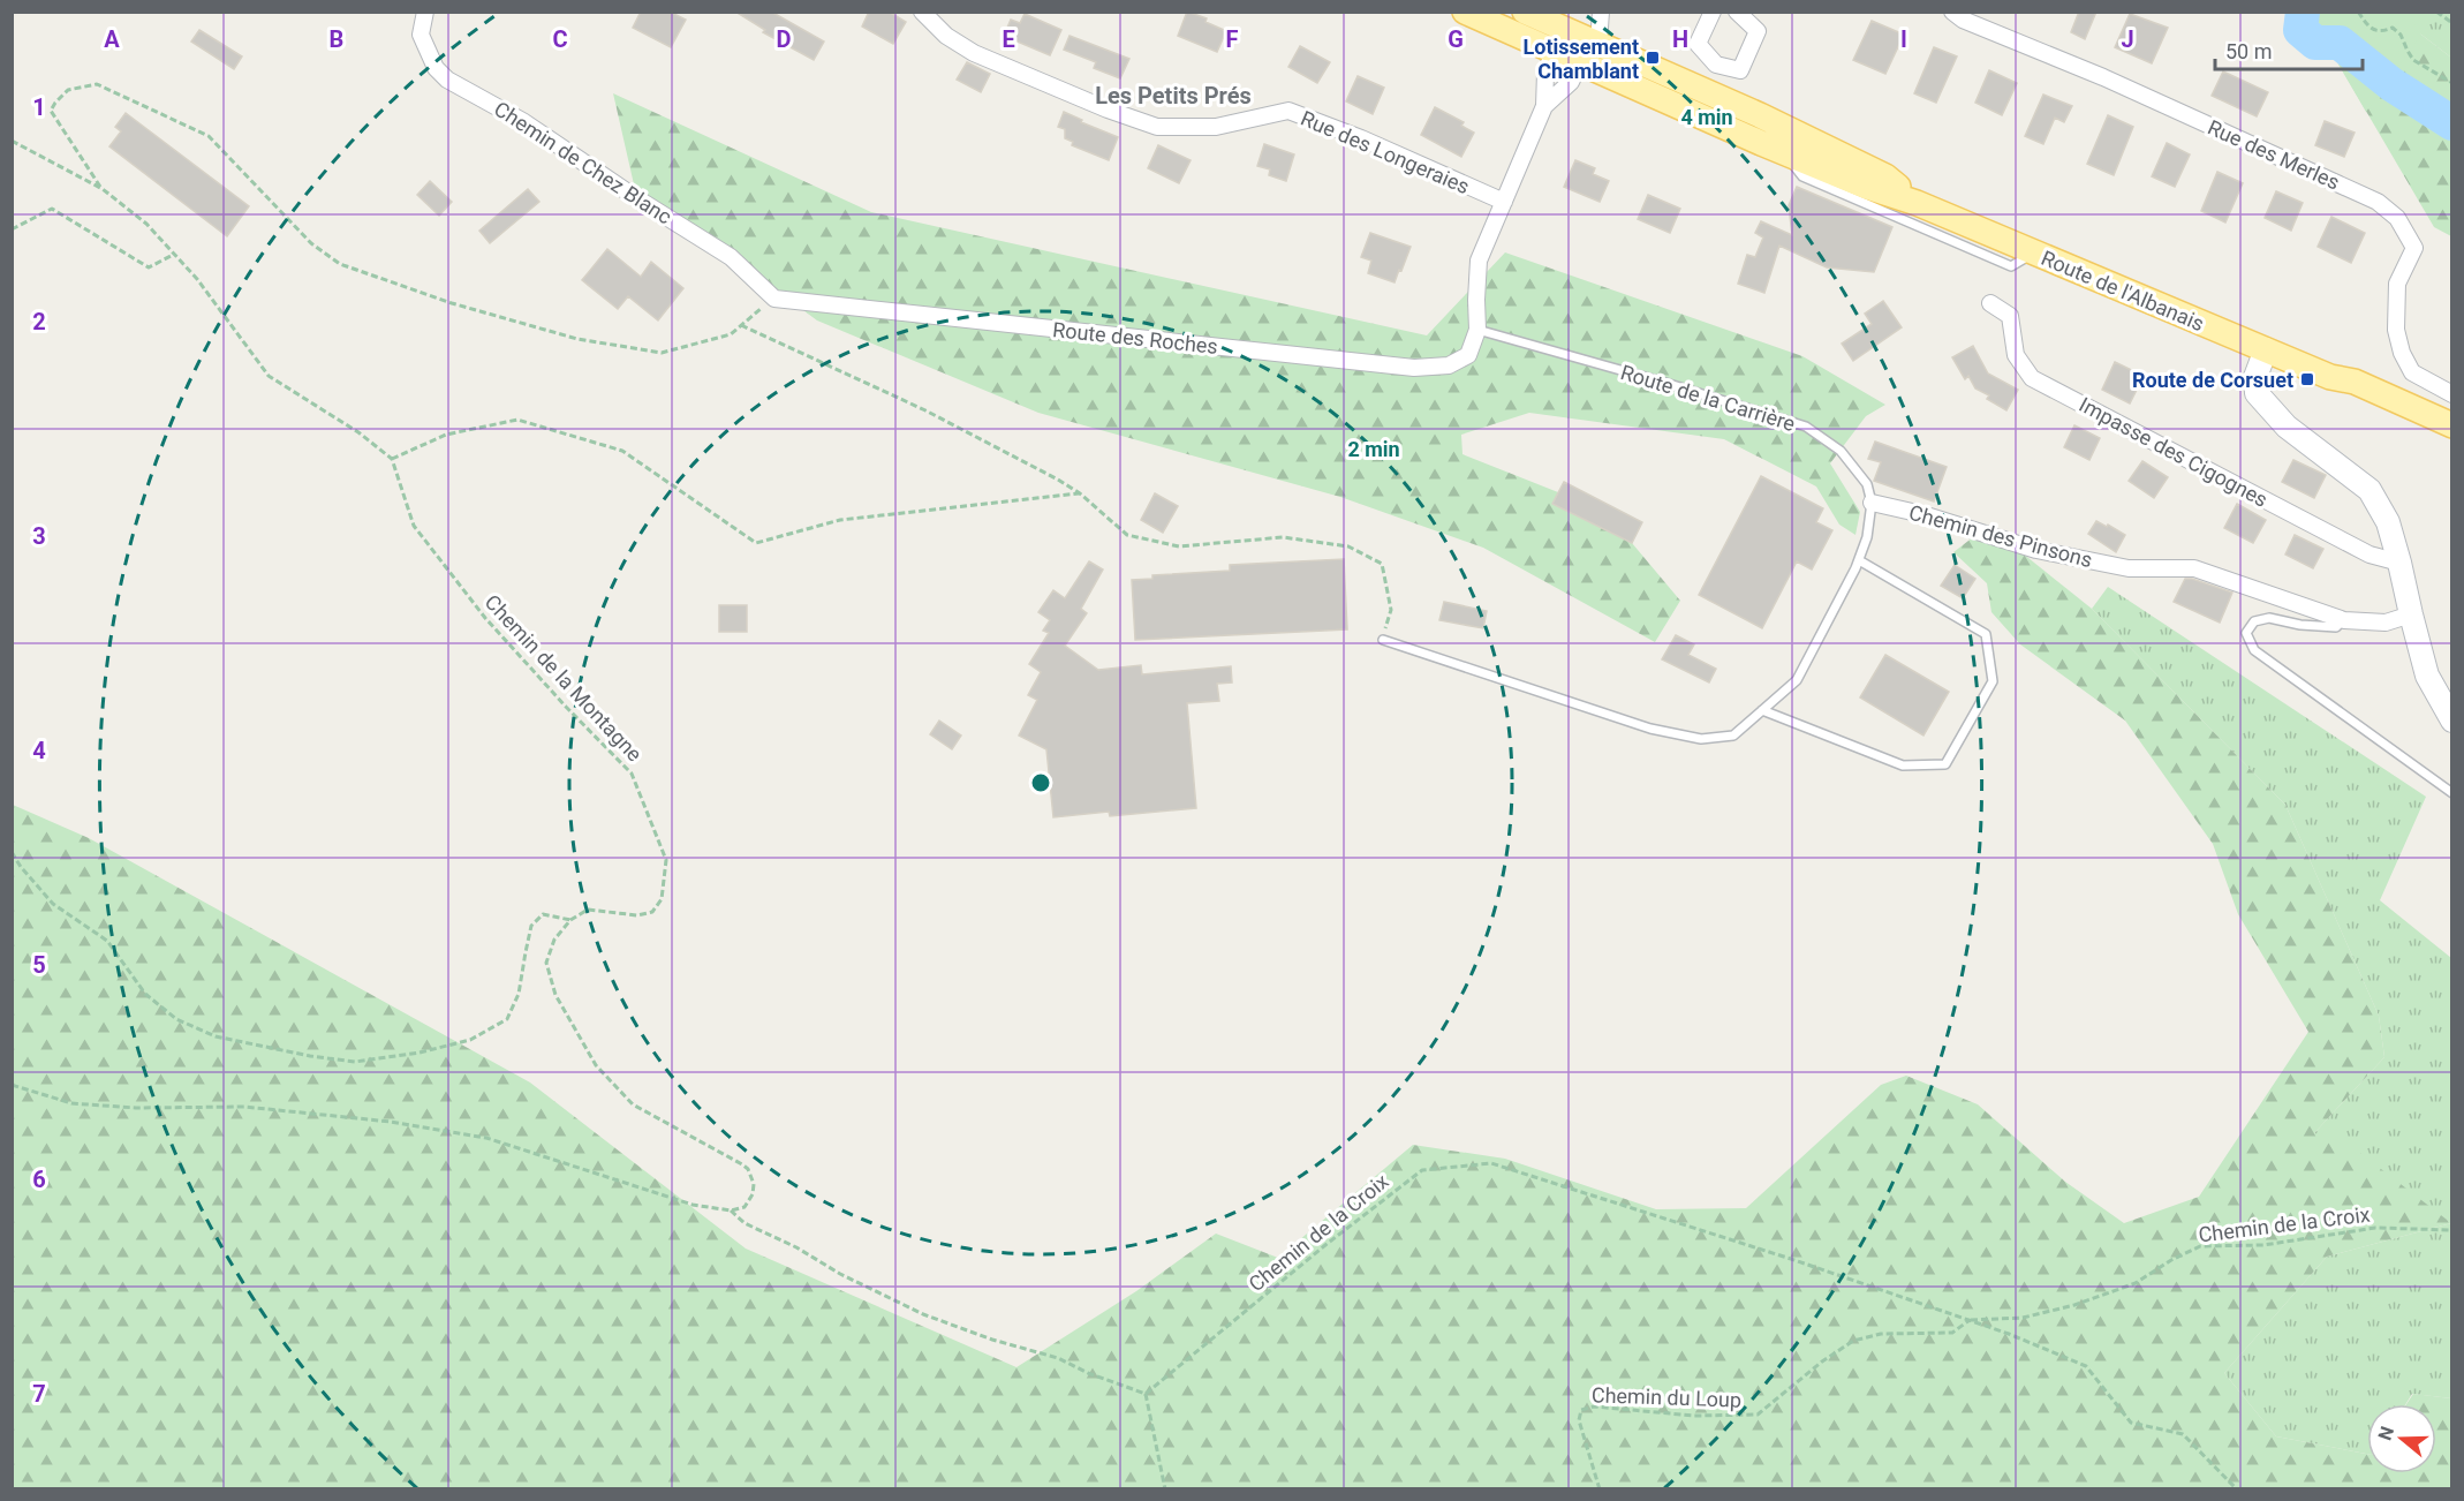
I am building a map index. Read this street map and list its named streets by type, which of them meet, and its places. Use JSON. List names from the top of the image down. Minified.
{"streets":{"main road":["Route de l'Albanais"],"street":["Rue des Longeraies","Rue des Merles","Chemin de Chez Blanc","Route des Roches","Impasse des Cigognes","Chemin des Pinsons"],"lane":["Route de la Carrière"],"path":["Chemin de la Montagne","Chemin de la Croix","Chemin du Loup"]},"crossings":[["Chemin de Chez Blanc","Route des Roches"],["Route des Roches","Route de la Carrière"],["Route de la Carrière","Chemin des Pinsons"],["Chemin de la Croix","Chemin du Loup"]],"districts":["Les Petits Prés"],"places":{"transit":["Lotissement Chamblant","Route de Corsuet"]},"scale_bar":"50 m","north":"left","grid":{"columns":["A","B","C","D","E","F","G","H","I","J"],"rows":["1","2","3","4","5","6","7"]},"rings":["4 min","2 min"]}
